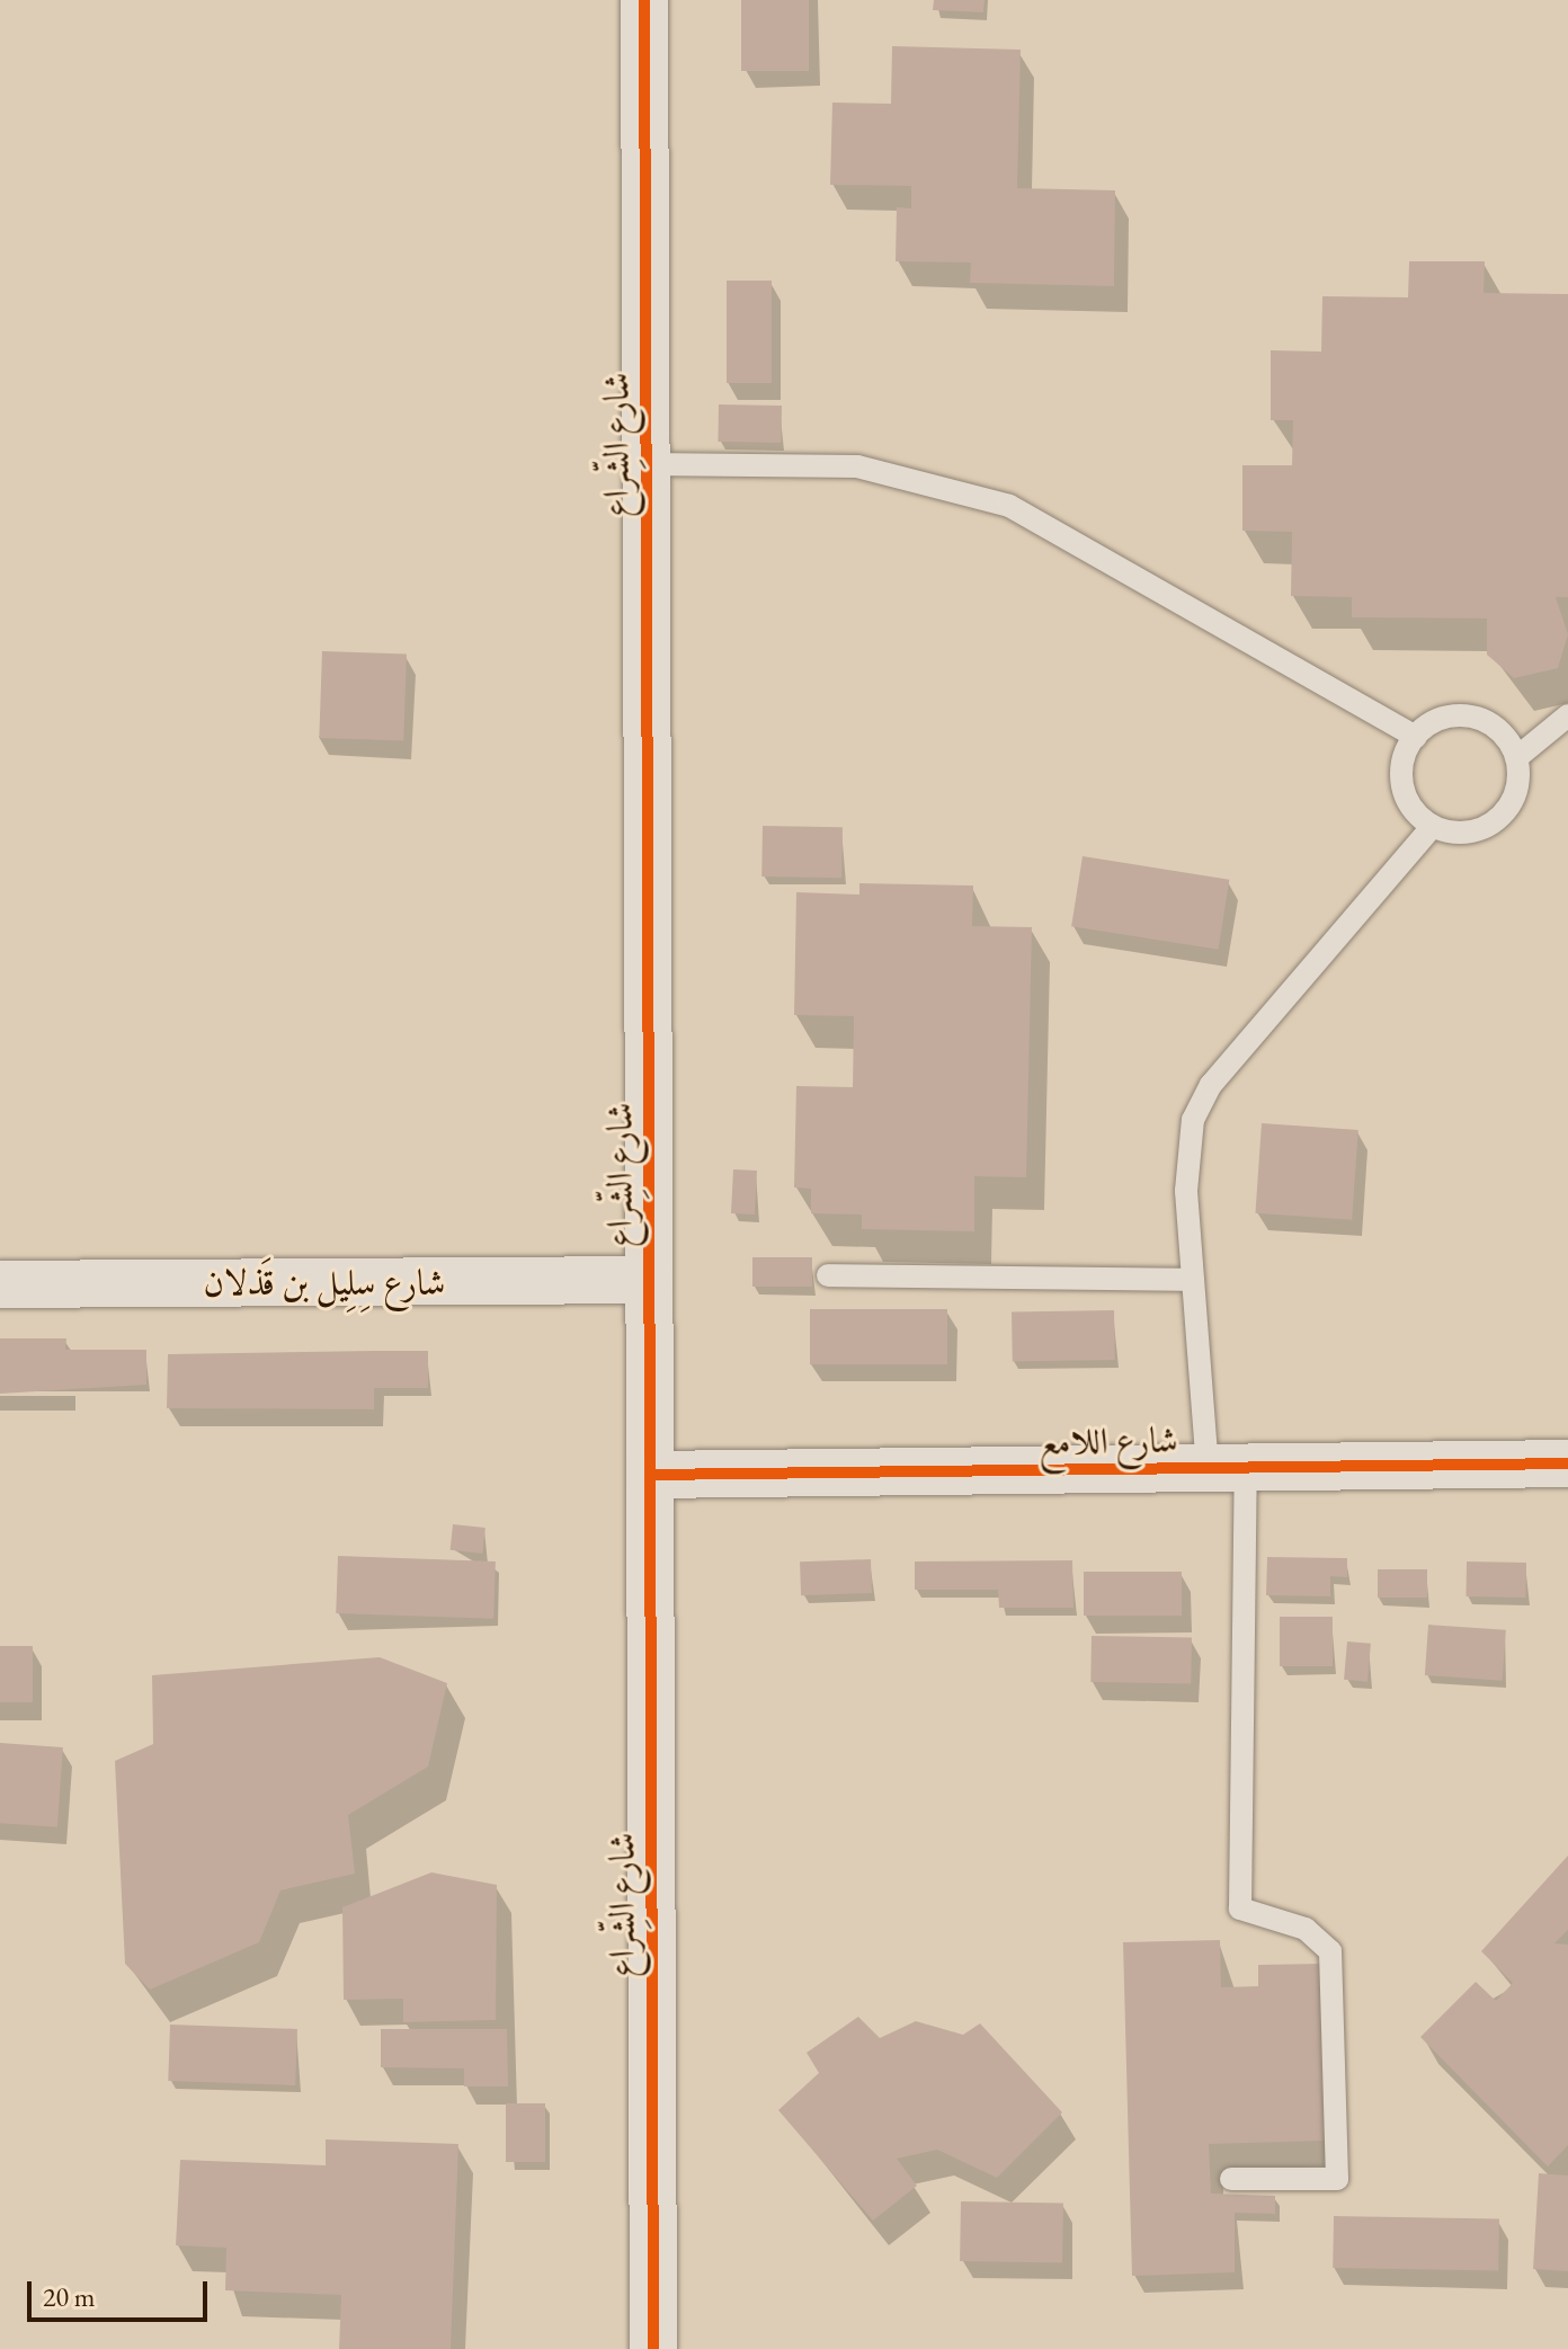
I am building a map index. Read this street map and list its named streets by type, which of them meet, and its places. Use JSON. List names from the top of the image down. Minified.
{"streets":{"street":["شارع الشِّراع","شارع سِلِيل بن قَذلان","شارع اللامع"]},"crossings":[["شارع الشِّراع","شارع سِلِيل بن قَذلان"],["شارع الشِّراع","شارع اللامع"]],"scale_bar":"20 m"}
